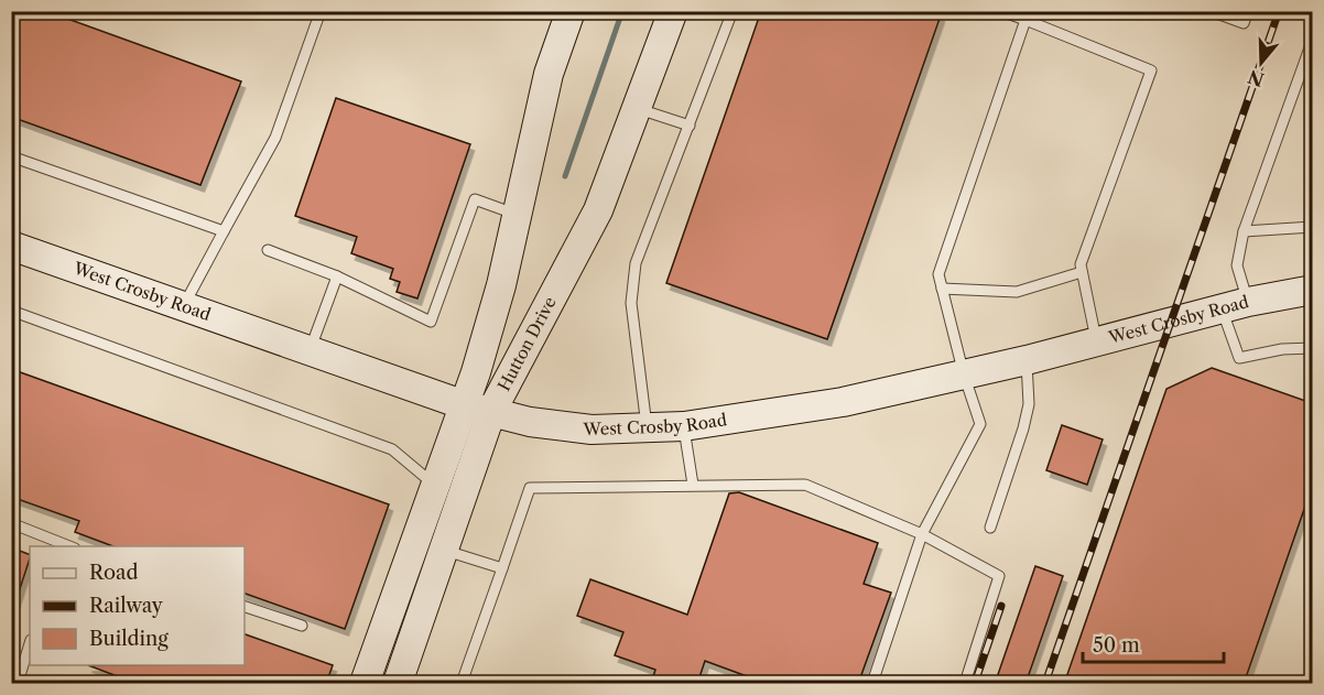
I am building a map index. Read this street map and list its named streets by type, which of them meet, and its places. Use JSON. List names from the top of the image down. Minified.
{"streets":{"street":["West Crosby Road","Hutton Drive"]},"crossings":[["West Crosby Road","Hutton Drive"]],"legend":["Road","Railway","Building"],"scale_bar":"50 m","north":"bottom"}
